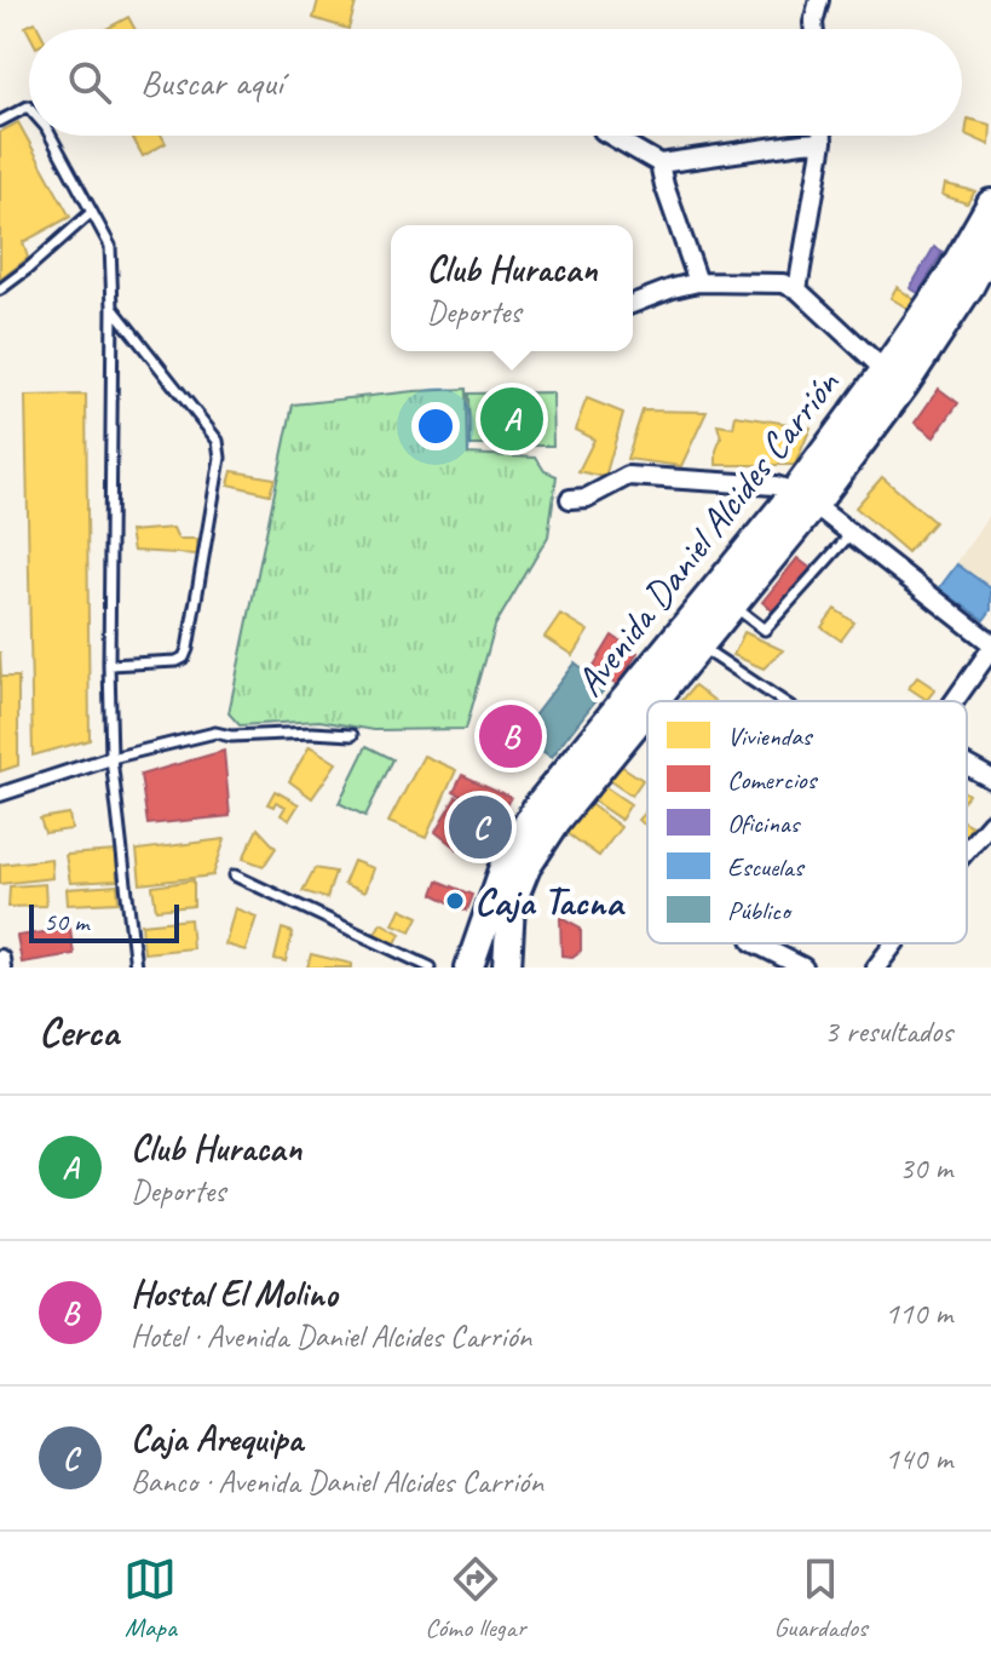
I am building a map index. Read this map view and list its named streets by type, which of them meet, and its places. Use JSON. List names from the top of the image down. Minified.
{"streets":{"main road":["Avenida Daniel Alcides Carrión"]},"places":["Caja Tacna"],"legend":["Viviendas","Comercios","Oficinas","Escuelas","Público"],"scale_bar":"50 m","page":{"search":"Buscar aquí","popup":["Club Huracan","Deportes"],"pins":["A","B","C"],"scale":"50 m","heading":["Cerca","3 resultados"],"list":[{"mark":"A","name":"Club Huracan","note":"Deportes","value":"30 m"},{"mark":"B","name":"Hostal El Molino","note":"Hotel · Avenida Daniel Alcides Carrión","value":"110 m"},{"mark":"C","name":"Caja Arequipa","note":"Banco · Avenida Daniel Alcides Carrión","value":"140 m"}],"nav":["Mapa","Cómo llegar","Guardados"]}}
